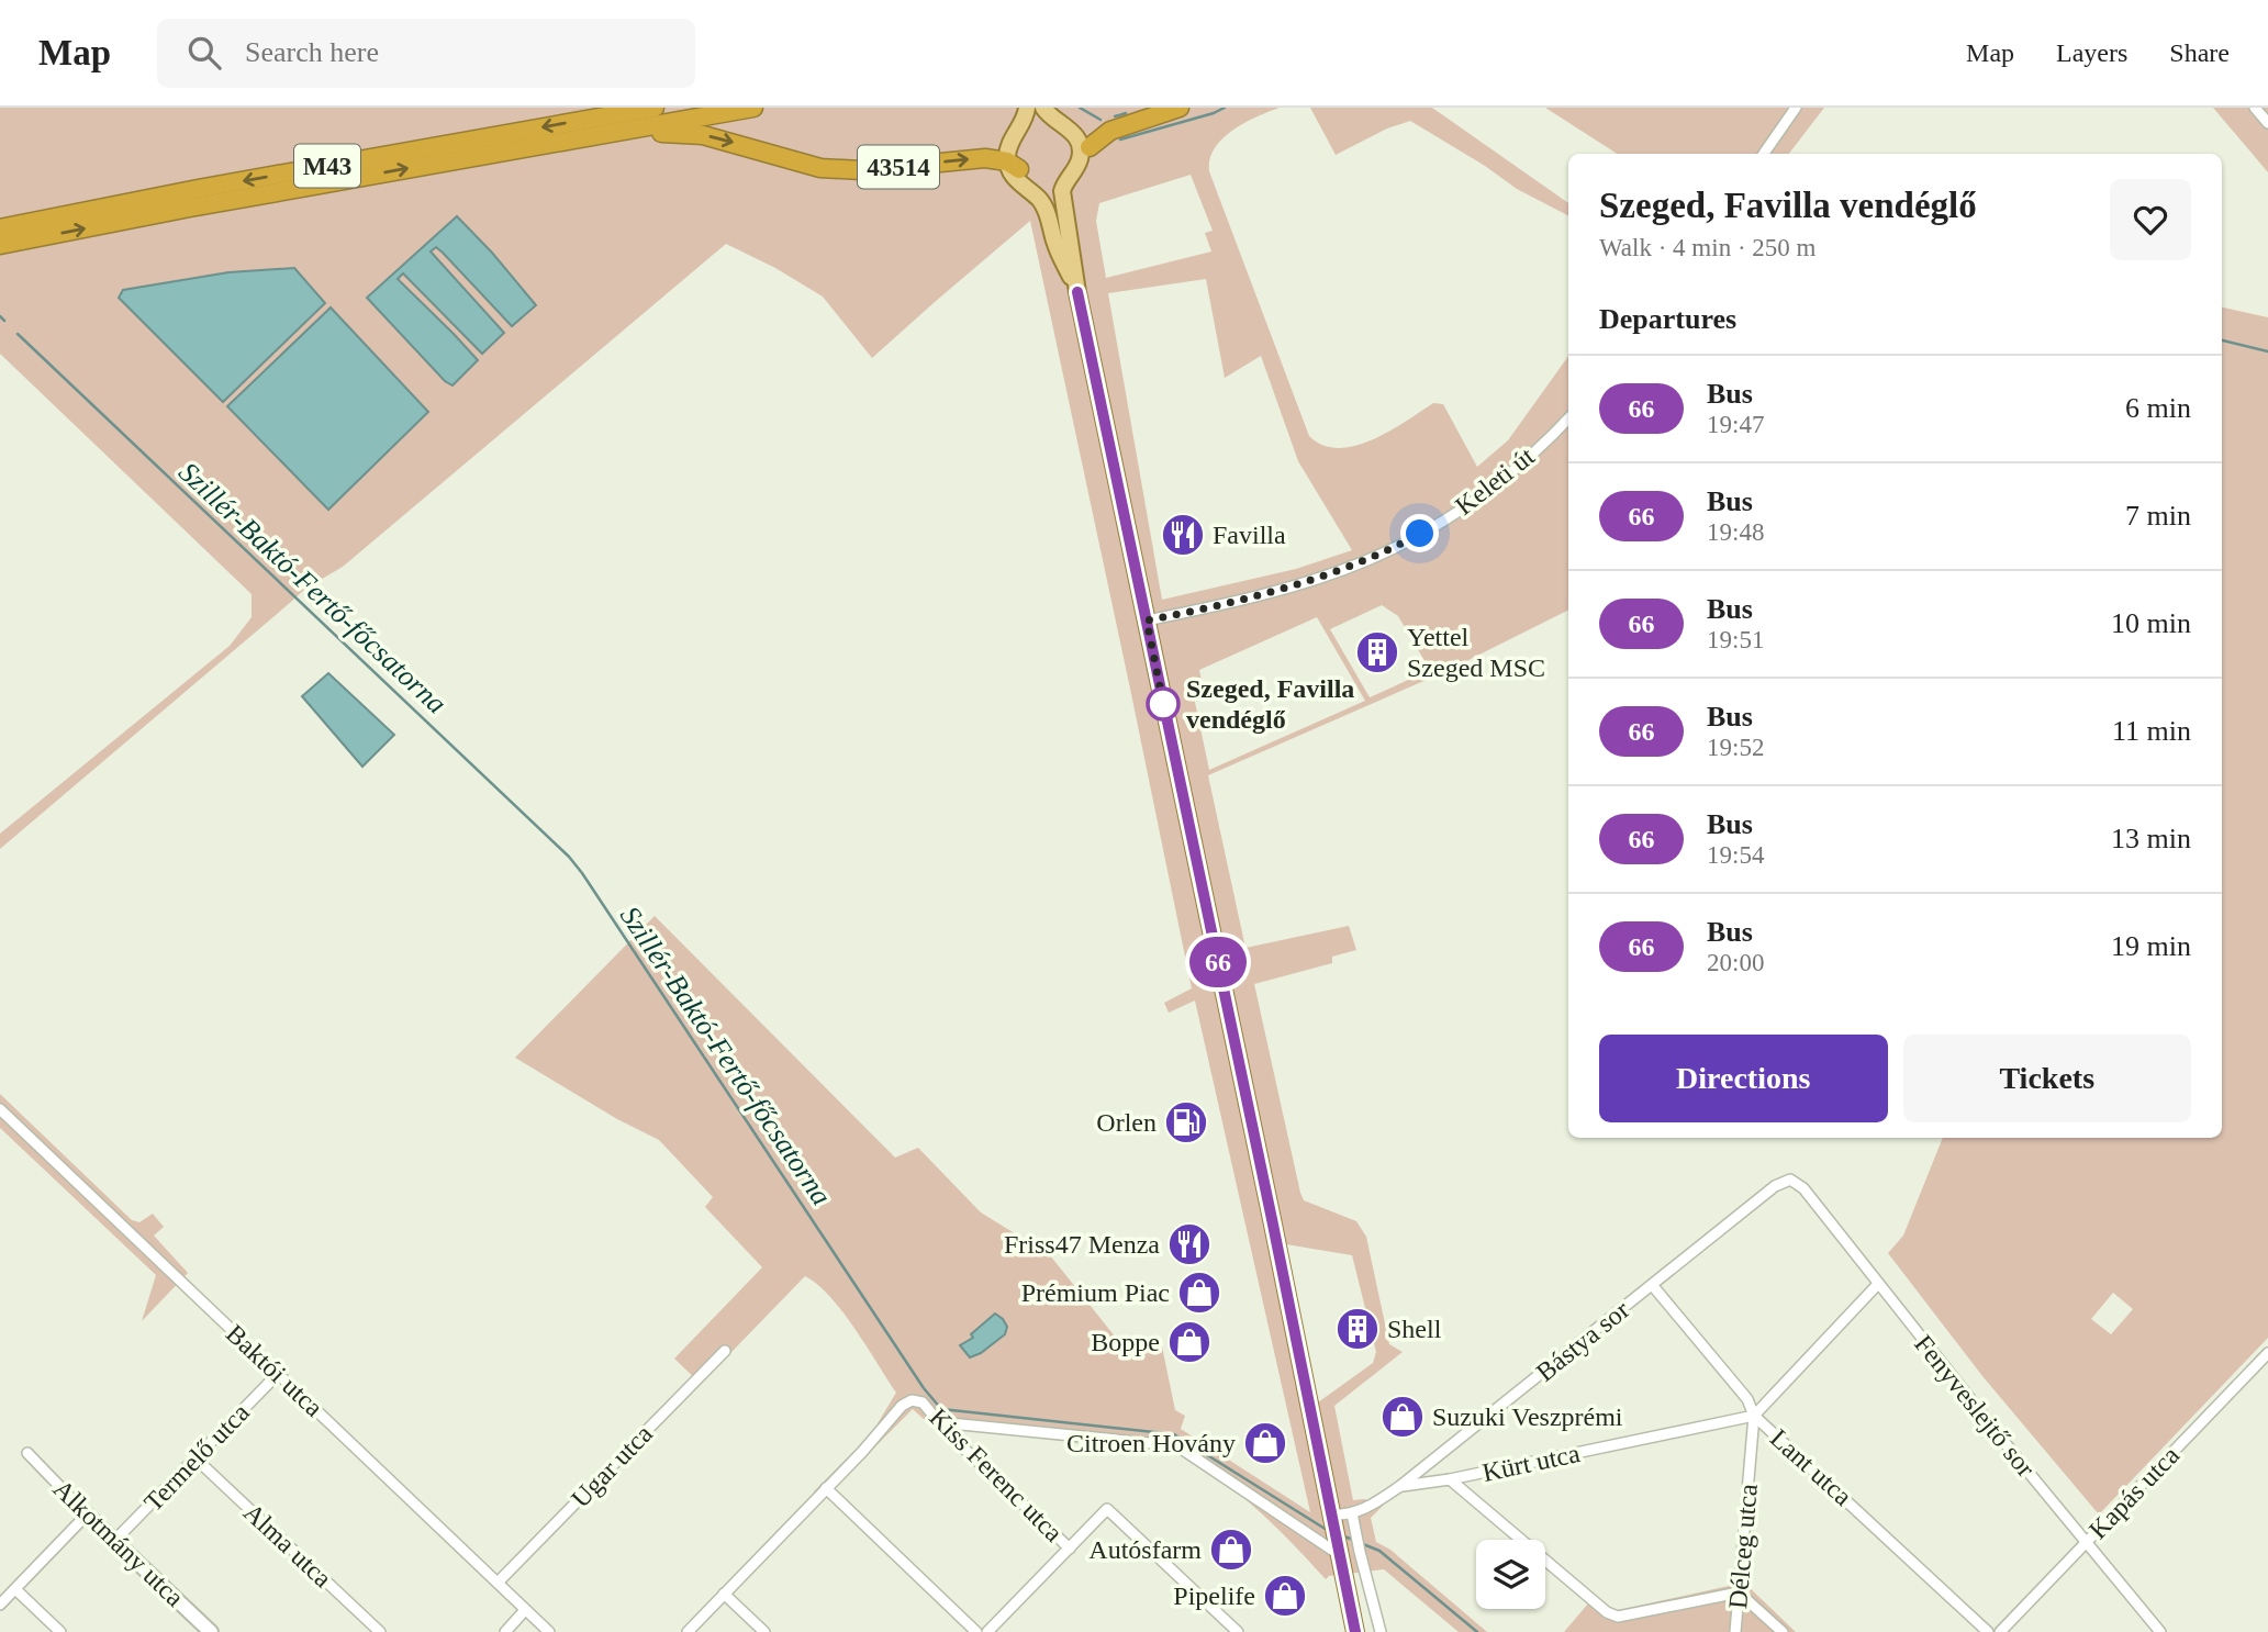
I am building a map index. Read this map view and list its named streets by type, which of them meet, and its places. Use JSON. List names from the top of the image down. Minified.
{"streets":{"highway":["M43","43514"],"street":["Keleti út","Bástya sor","Baktói utca","Fenyveslejtő sor","Termelő utca","Kürt utca","Ugar utca","Lant utca","Kiss Ferenc utca","Kapás utca","Alkotmány utca","Alma utca","Délceg utca"]},"crossings":[["M43","43514"],["Bástya sor","Fenyveslejtő sor"],["Bástya sor","Kürt utca"],["Bástya sor","Lant utca"],["Baktói utca","Termelő utca"],["Baktói utca","Ugar utca"],["Fenyveslejtő sor","Kapás utca"],["Termelő utca","Alkotmány utca"],["Termelő utca","Alma utca"],["Kürt utca","Lant utca"],["Kürt utca","Délceg utca"],["Lant utca","Délceg utca"]],"water":["Szillér-Baktó-Fertő-főcsatorna"],"places":{"restaurant":["Favilla","Friss47 Menza"],"building":["Yettel Szeged MSC","Shell"],"other":["Szeged, Favilla vendéglő"],"fuel station":["Orlen"],"shop":["Prémium Piac","Boppe","Suzuki Veszprémi","Citroen Hovány","Autósfarm","Pipelife"]},"lines":["bus line 66"],"page":{"header":"Map","search":"Search here","nav":["Map","Layers","Share"],"on_map":"66","heading":[["Szeged, Favilla vendéglő","Walk · 4 min · 250 m"],"Departures"],"list":[{"mark":"66","name":"Bus","note":"19:47","value":"6 min"},{"mark":"66","name":"Bus","note":"19:48","value":"7 min"},{"mark":"66","name":"Bus","note":"19:51","value":"10 min"},{"mark":"66","name":"Bus","note":"19:52","value":"11 min"},{"mark":"66","name":"Bus","note":"19:54","value":"13 min"},{"mark":"66","name":"Bus","note":"20:00","value":"19 min"}],"buttons":["Directions","Tickets"]}}
